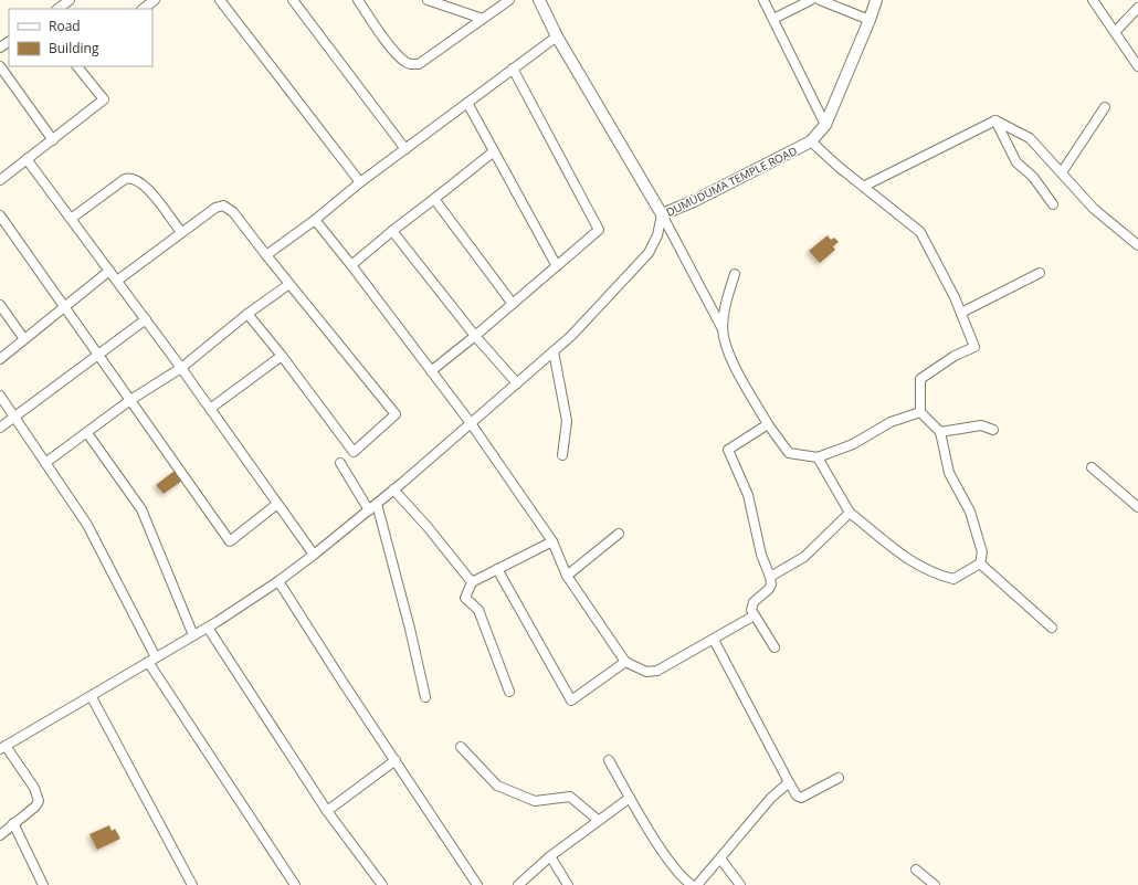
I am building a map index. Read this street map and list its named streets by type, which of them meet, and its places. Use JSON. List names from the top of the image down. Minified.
{"streets":{"street":["DUMUDUMA TEMPLE ROAD"]},"legend":["Road","Building"]}
